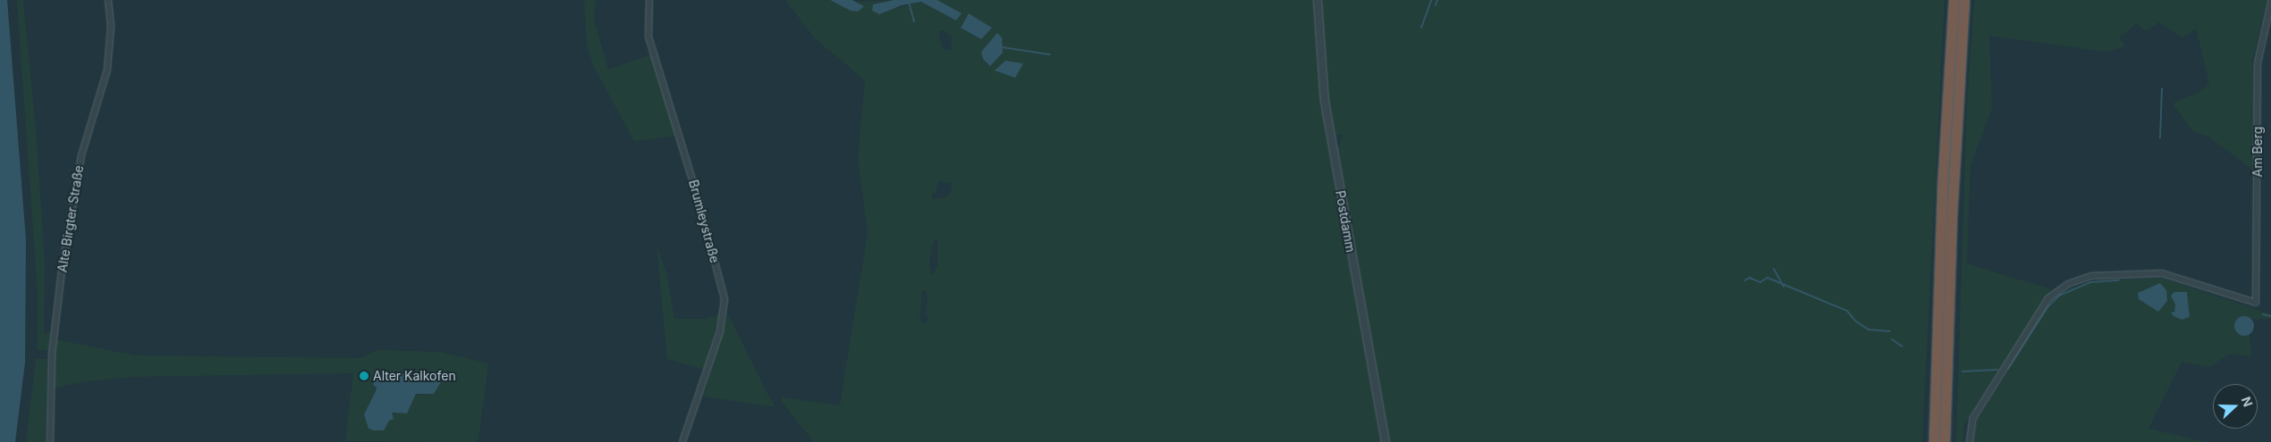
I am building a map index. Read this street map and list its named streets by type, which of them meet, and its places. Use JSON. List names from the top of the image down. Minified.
{"streets":{"street":["Am Berg","Alte Birgter Straße","Brumleystraße","Postdamm"]},"places":["Alter Kalkofen"],"north":"right"}
